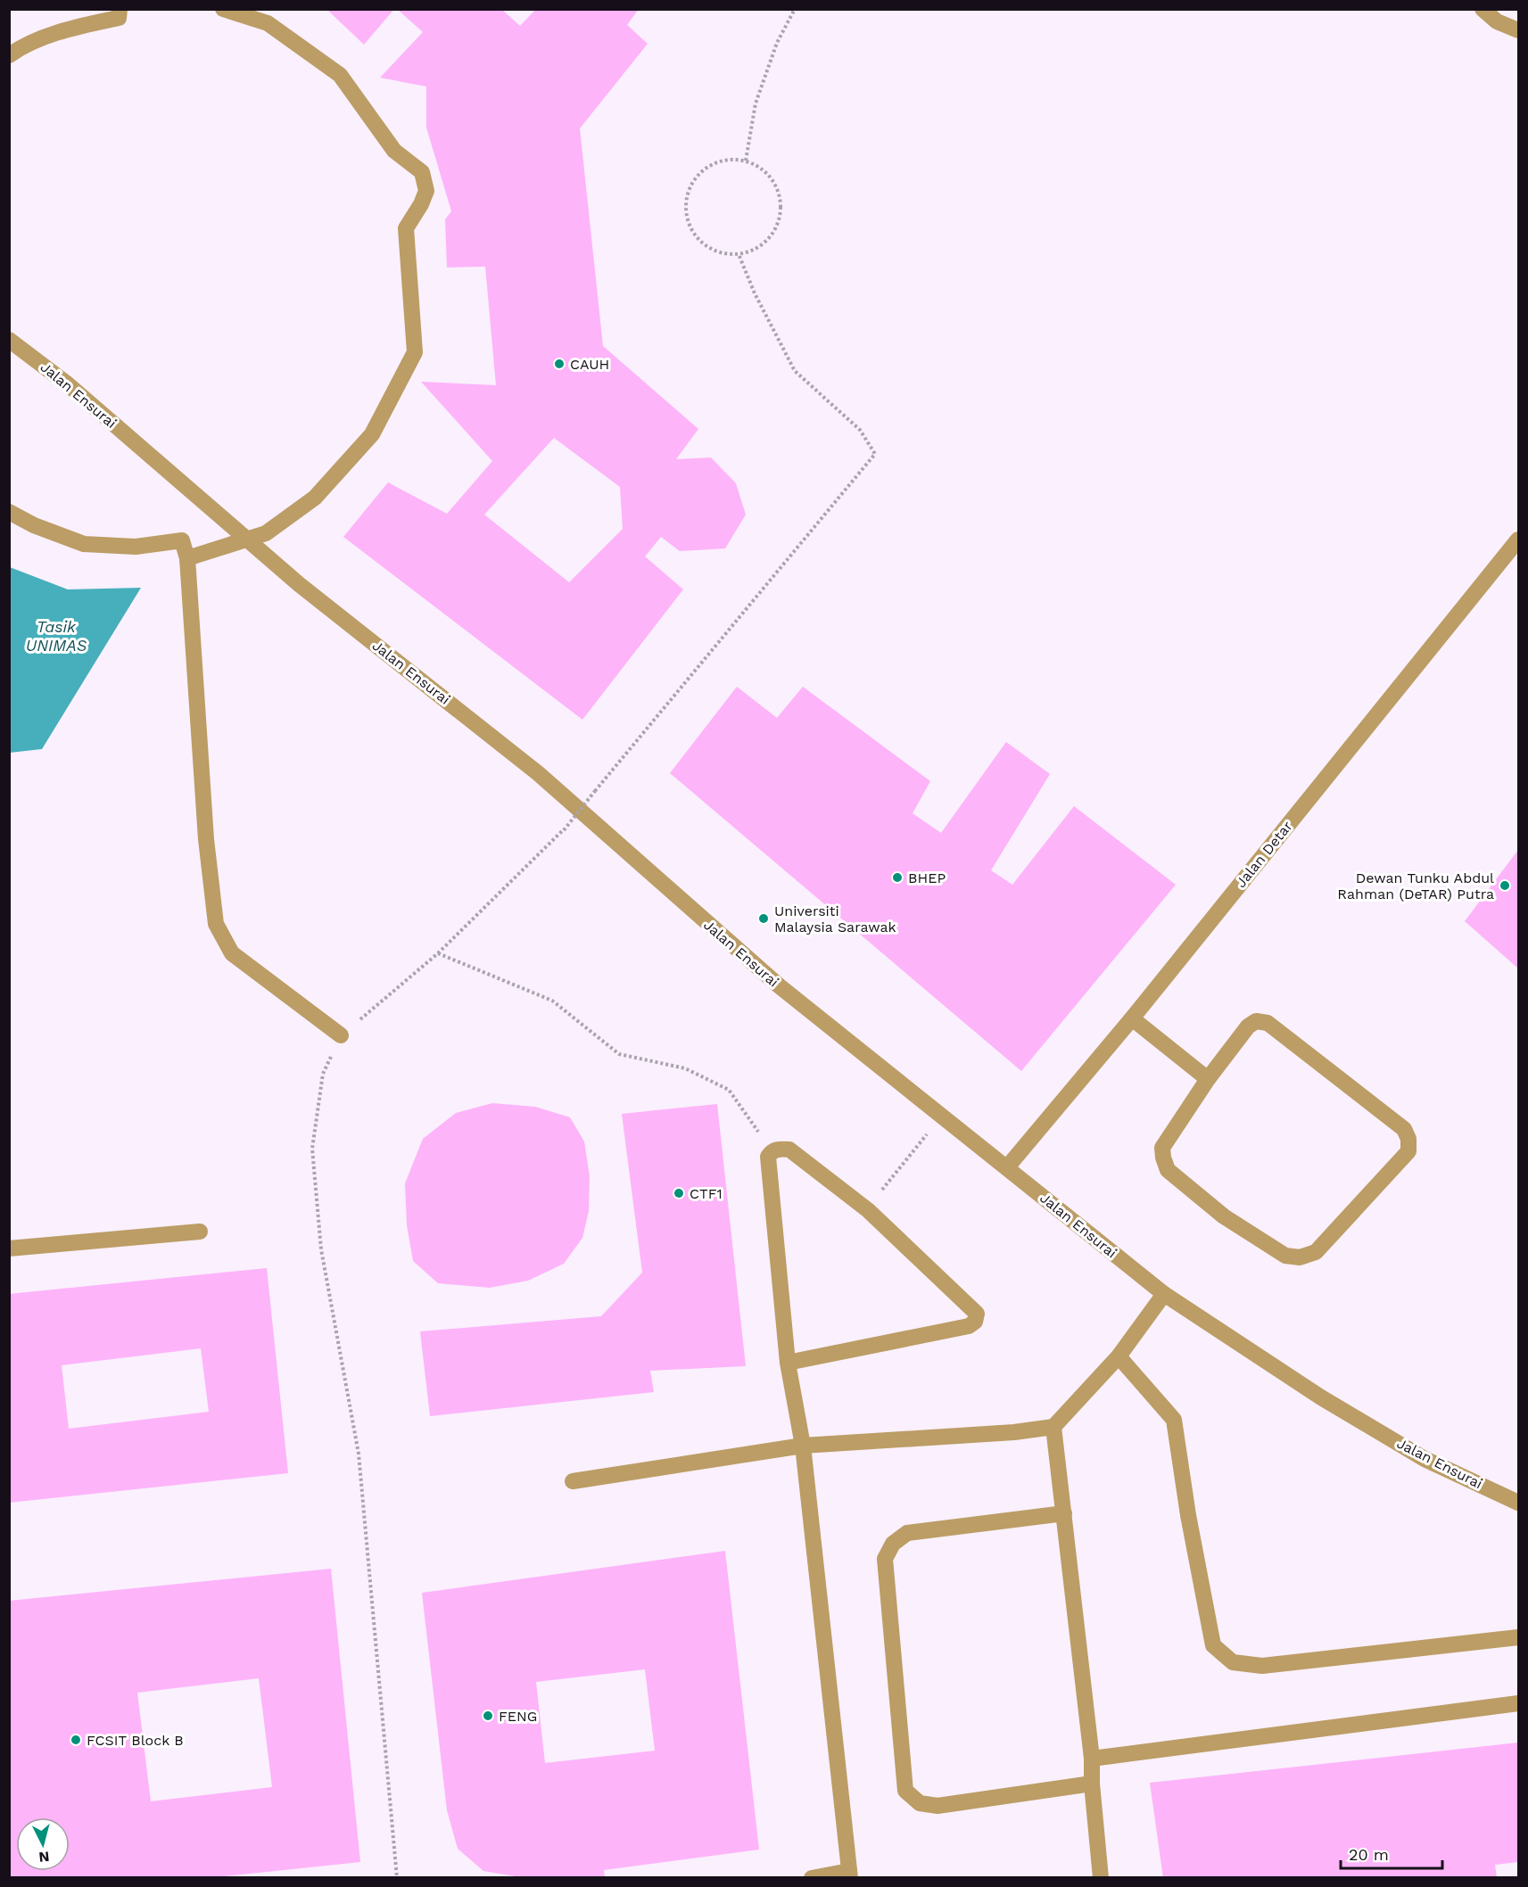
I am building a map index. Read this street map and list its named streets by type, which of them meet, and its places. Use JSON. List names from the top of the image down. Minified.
{"streets":{"street":["Jalan Ensurai","Jalan Detar"]},"crossings":[["Jalan Ensurai","Jalan Detar"]],"water":["Tasik UNIMAS"],"places":["CAUH","BHEP","Dewan Tunku Abdul Rahman (DeTAR) Putra","Universiti Malaysia Sarawak","CTF1","FENG","FCSIT Block B"],"scale_bar":"20 m","north":"bottom"}
